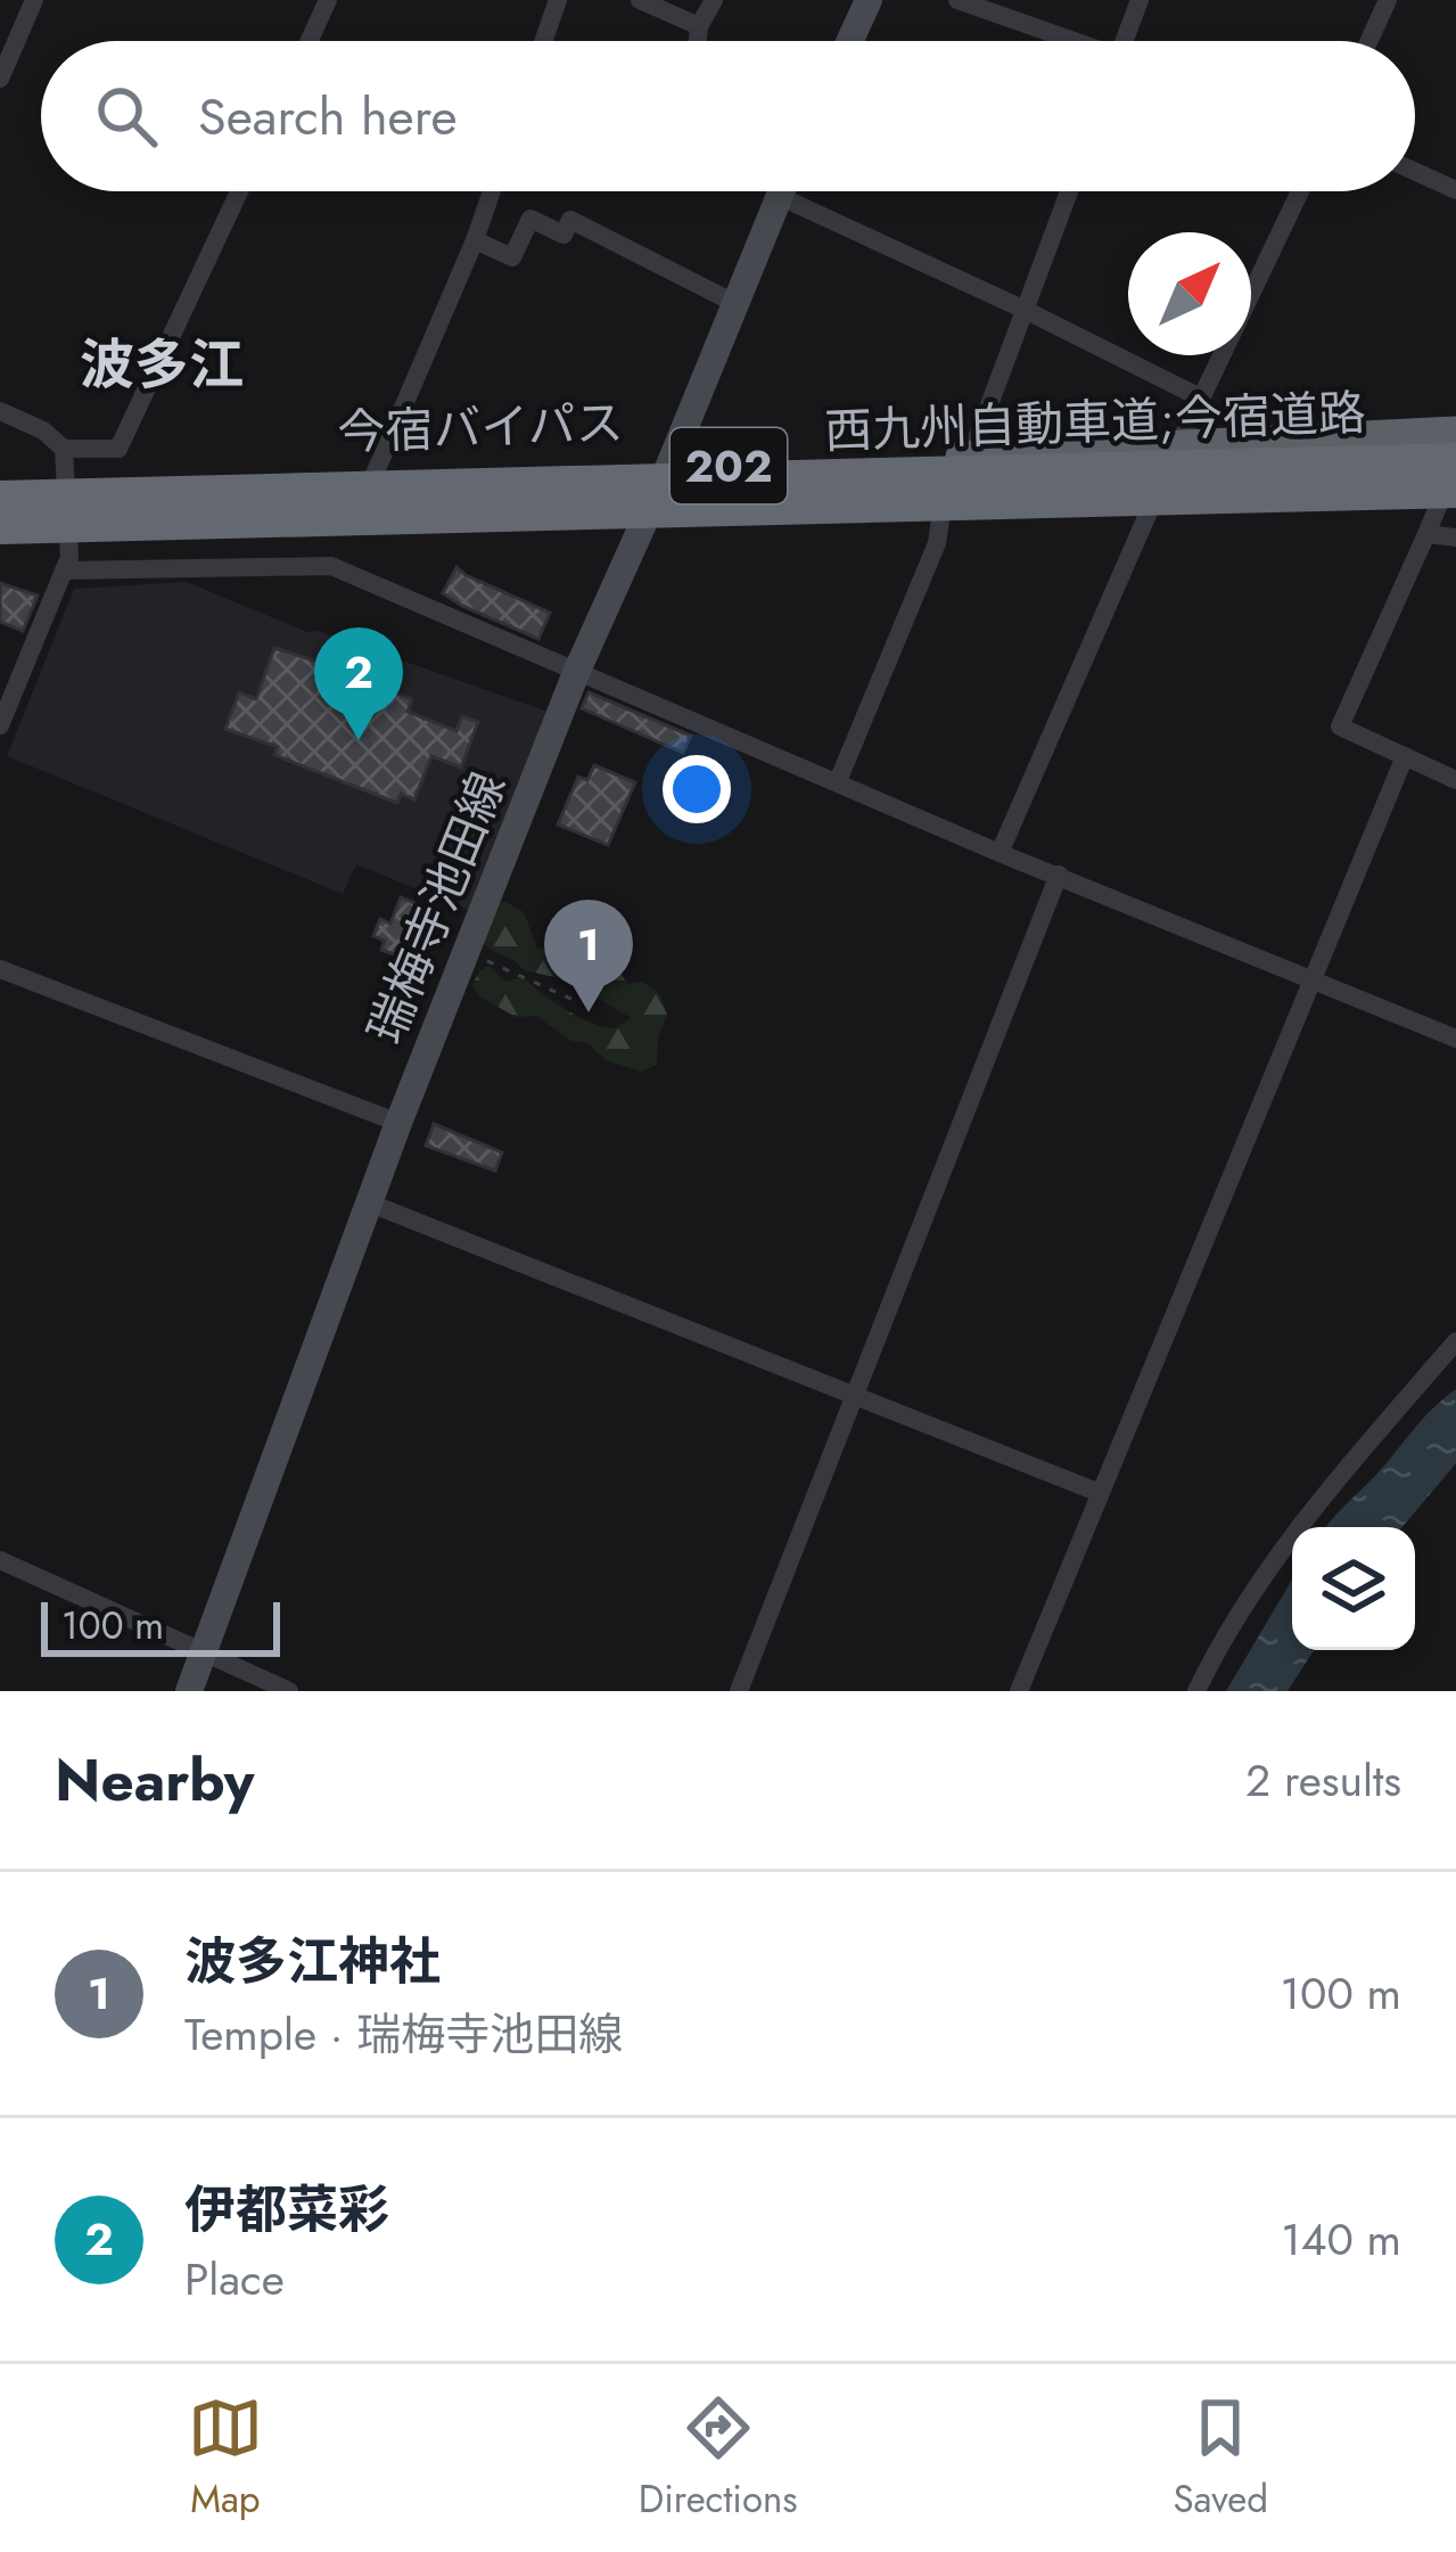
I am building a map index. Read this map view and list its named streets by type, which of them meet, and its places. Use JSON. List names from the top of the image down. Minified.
{"streets":{"highway":["西九州自動車道;今宿道路","今宿バイパス","202"],"main road":["瑞梅寺池田線"]},"crossings":[["西九州自動車道;今宿道路","今宿バイパス"],["今宿バイパス","瑞梅寺池田線"]],"districts":["波多江"],"scale_bar":"100 m","north":"top right","page":{"search":"Search here","pins":["2","1"],"scale":"100 m","heading":["Nearby","2 results"],"list":[{"mark":"1","name":"波多江神社","note":"Temple · 瑞梅寺池田線","value":"100 m"},{"mark":"2","name":"伊都菜彩","note":"Place","value":"140 m"}],"nav":["Map","Directions","Saved"]}}
